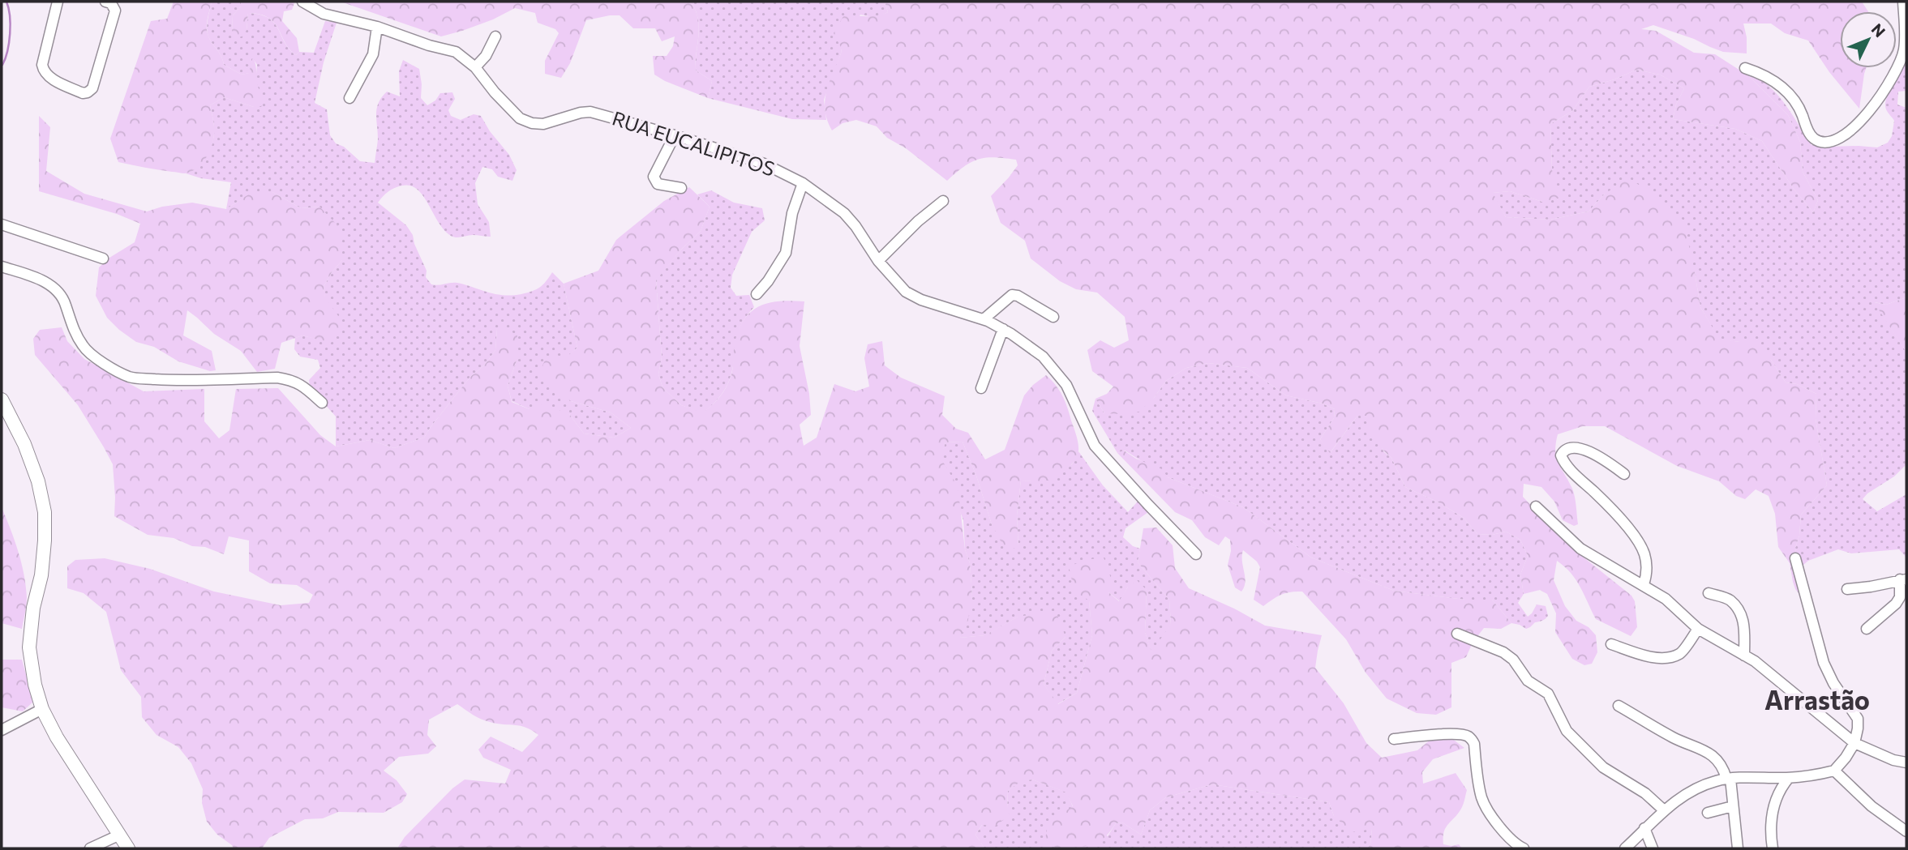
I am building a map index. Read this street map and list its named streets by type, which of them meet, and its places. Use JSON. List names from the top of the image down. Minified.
{"streets":{"street":["RUA EUCALIPITOS"]},"districts":["Arrastão"],"north":"top right"}
